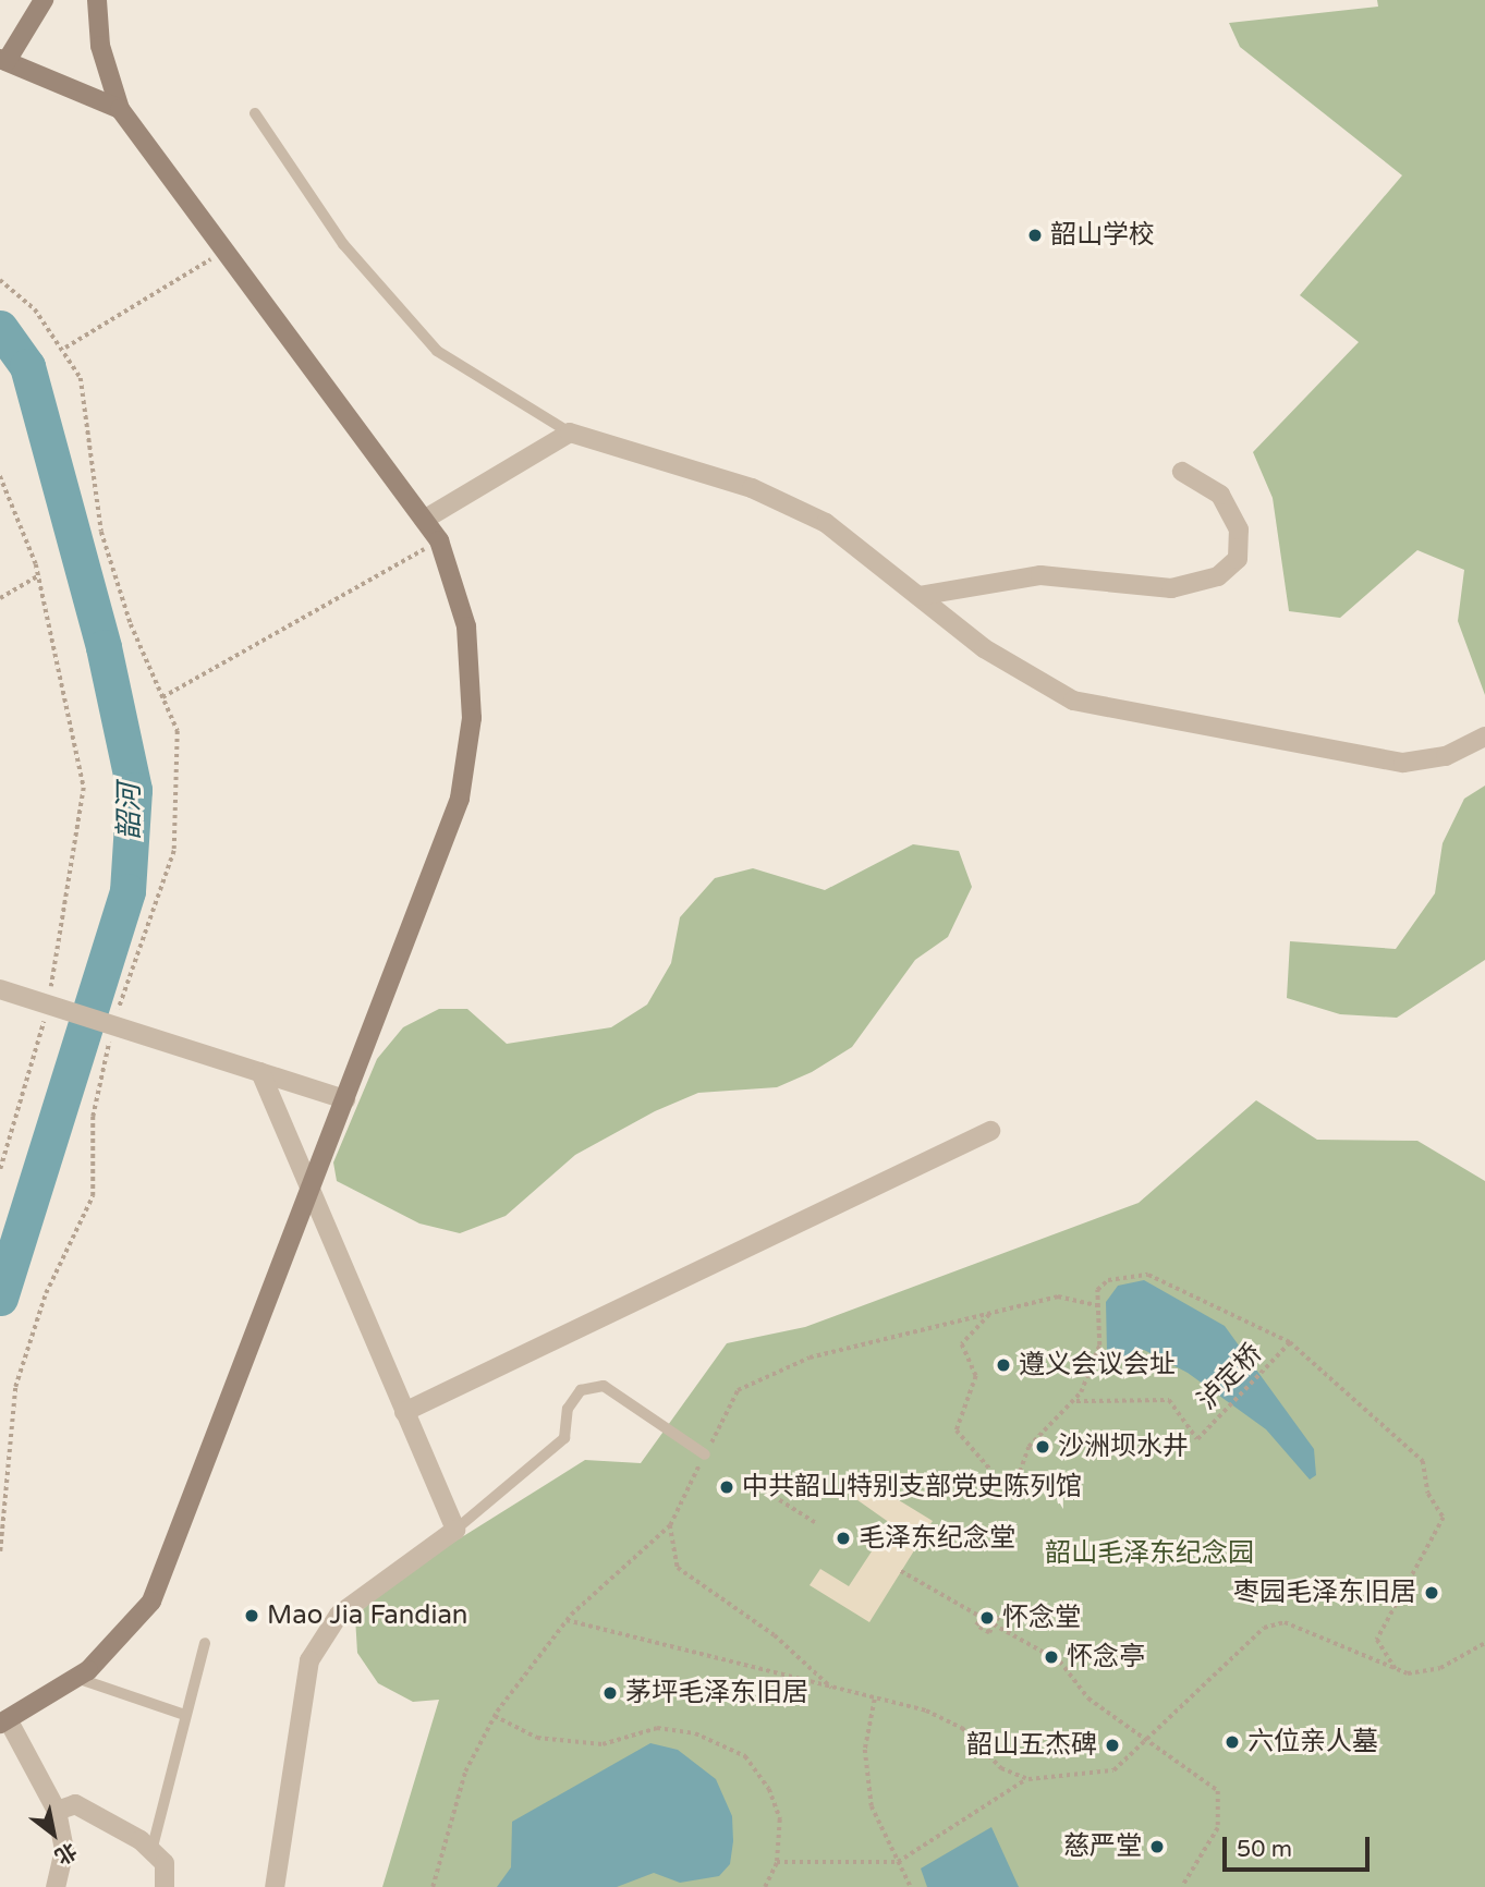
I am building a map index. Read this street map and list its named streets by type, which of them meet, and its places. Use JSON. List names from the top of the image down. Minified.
{"streets":{"path":["泸定桥"]},"water":["韶河"],"parks":["韶山毛泽东纪念园"],"places":["韶山学校","遵义会议会址","沙洲坝水井","中共韶山特别支部党史陈列馆","毛泽东纪念堂","枣园毛泽东旧居","Mao Jia Fandian","怀念堂","怀念亭","茅坪毛泽东旧居","六位亲人墓","韶山五杰碑","慈严堂"],"scale_bar":"50 m","north":"bottom right"}
